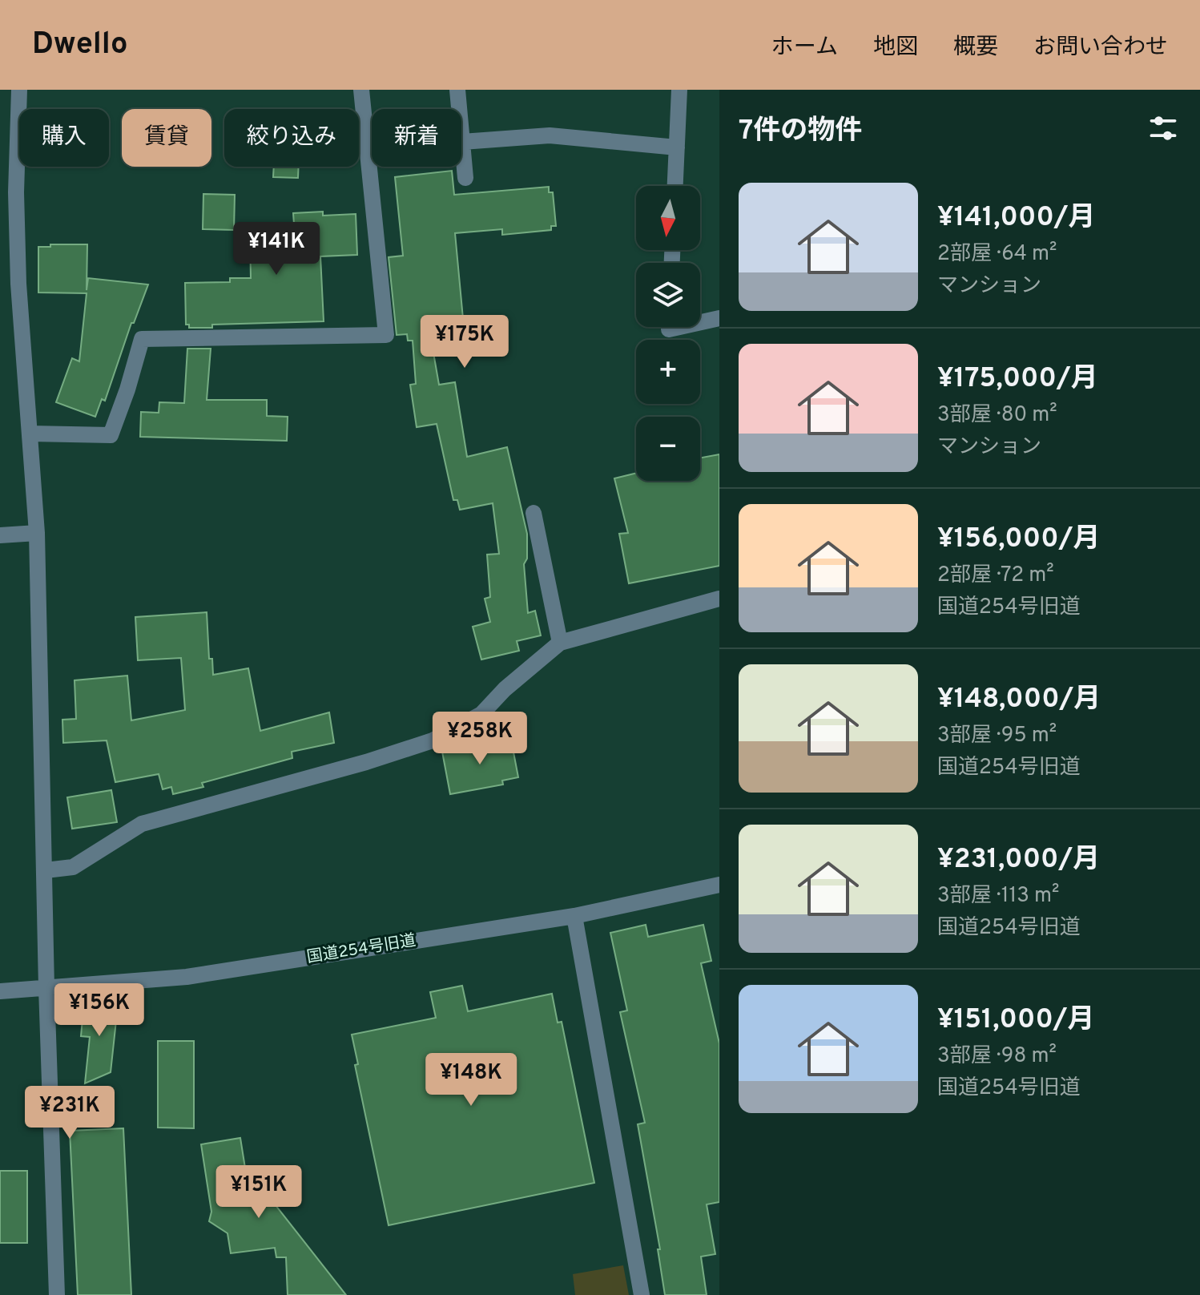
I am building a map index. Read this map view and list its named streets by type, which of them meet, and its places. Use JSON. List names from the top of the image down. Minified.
{"streets":{"street":["国道254号旧道"]},"north":"bottom","page":{"header":"Dwello","nav":["ホーム","地図","概要","お問い合わせ"],"heading":"7件の物件","chip":["購入","賃貸","絞り込み","新着"],"list":[{"name":"¥141,000/月","note":"2部屋 · 64 m² · マンション"},{"name":"¥175,000/月","note":"3部屋 · 80 m² · マンション"},{"name":"¥156,000/月","note":"2部屋 · 72 m² · 国道254号旧道"},{"name":"¥148,000/月","note":"3部屋 · 95 m² · 国道254号旧道"},{"name":"¥231,000/月","note":"3部屋 · 113 m² · 国道254号旧道"},{"name":"¥151,000/月","note":"3部屋 · 98 m² · 国道254号旧道"}],"map_buttons":["+","−"],"price":["¥141K","¥175K","¥258K","¥156K","¥148K","¥231K","¥151K"]}}
